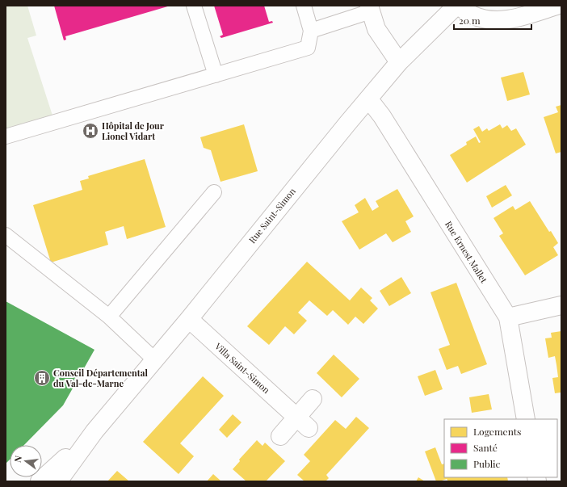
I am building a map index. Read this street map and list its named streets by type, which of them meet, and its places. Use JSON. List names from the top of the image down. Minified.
{"streets":{"street":["Rue Saint-Simon","Rue Ernest Mallet","Villa Saint-Simon"]},"crossings":[["Rue Saint-Simon","Rue Ernest Mallet"],["Rue Saint-Simon","Villa Saint-Simon"]],"places":{"hospital":["Hôpital de Jour Lionel Vidart"],"building":["Conseil Départemental du Val-de-Marne"]},"legend":["Logements","Santé","Public"],"scale_bar":"20 m","north":"left"}
